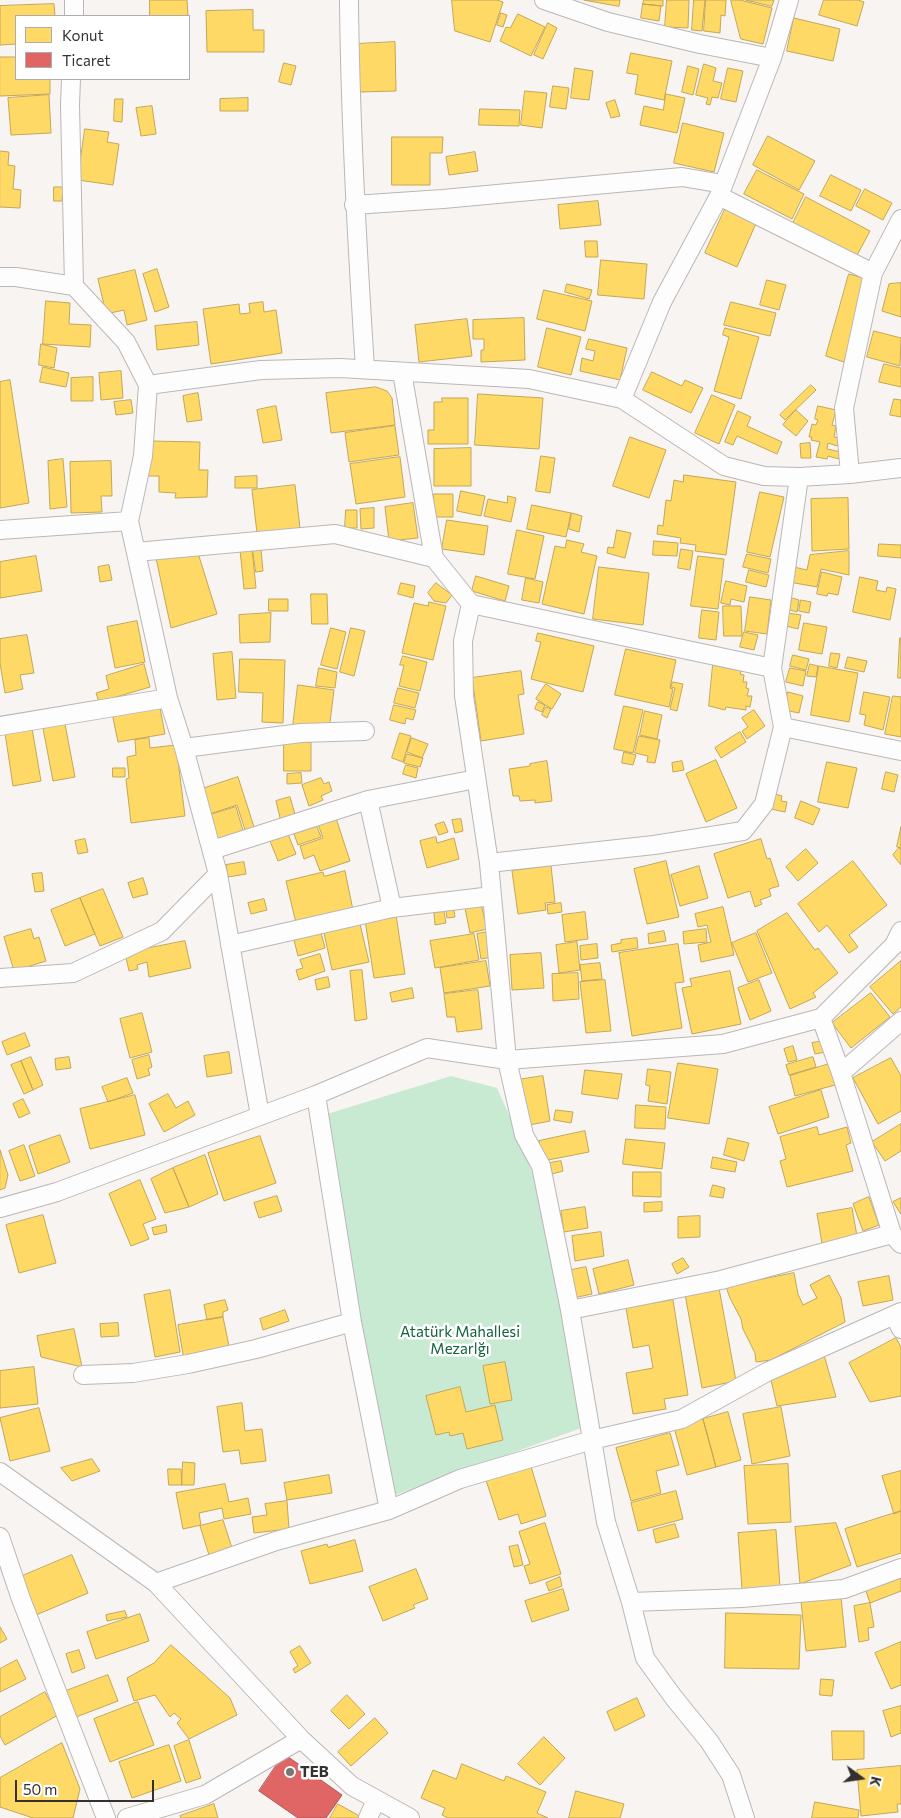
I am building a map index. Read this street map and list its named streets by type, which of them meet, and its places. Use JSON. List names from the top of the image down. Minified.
{"parks":["Atatürk Mahallesi Mezarlğı"],"places":["TEB"],"legend":["Konut","Ticaret"],"scale_bar":"50 m","north":"right"}
